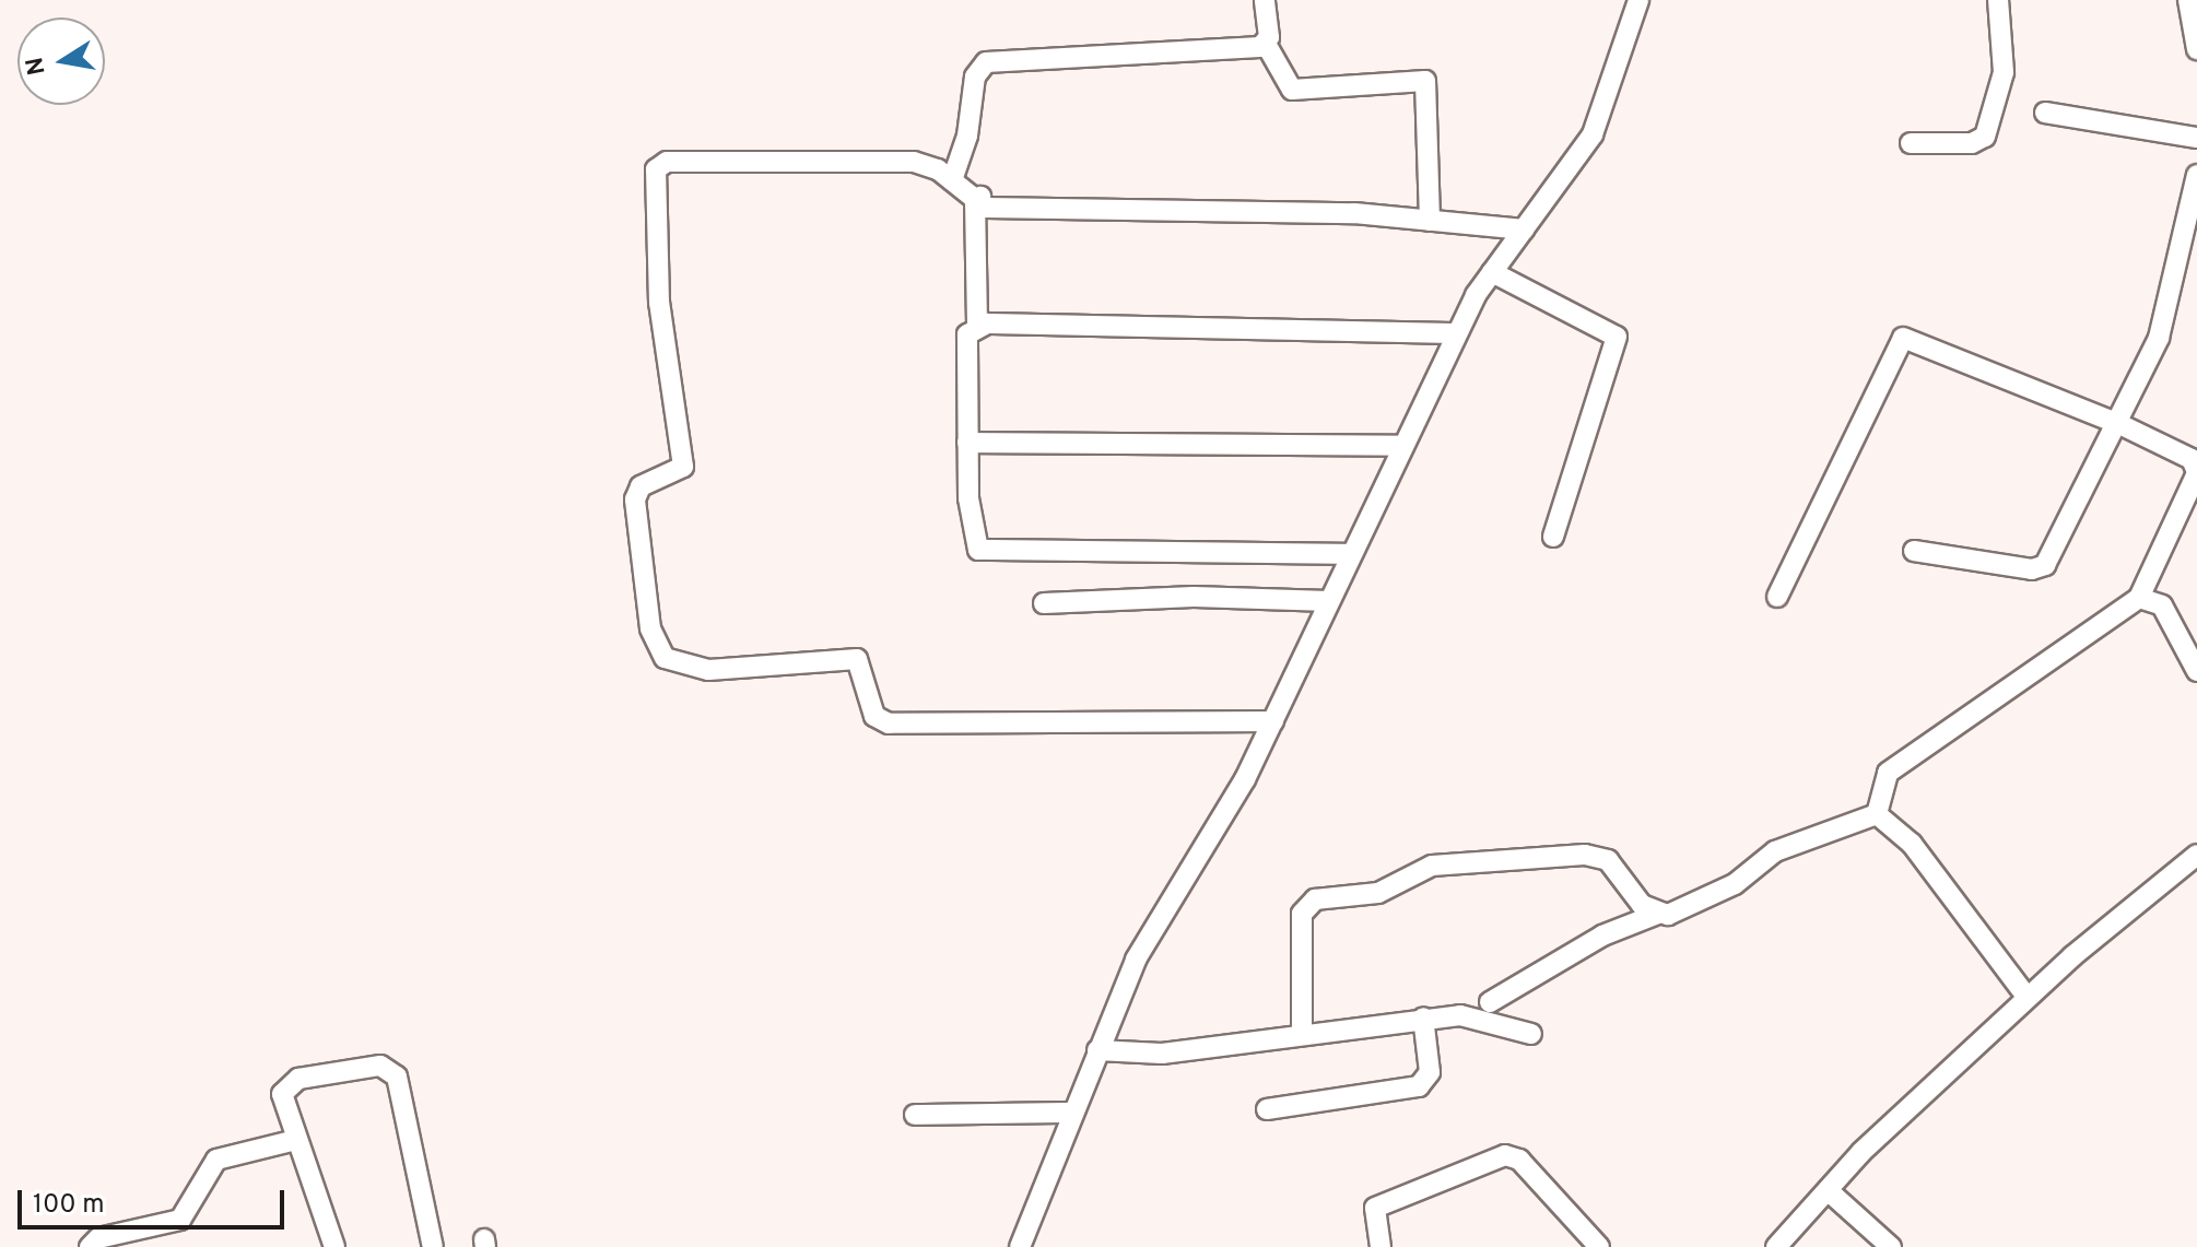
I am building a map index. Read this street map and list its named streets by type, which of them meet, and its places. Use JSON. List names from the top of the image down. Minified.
{"scale_bar":"100 m","north":"left"}
